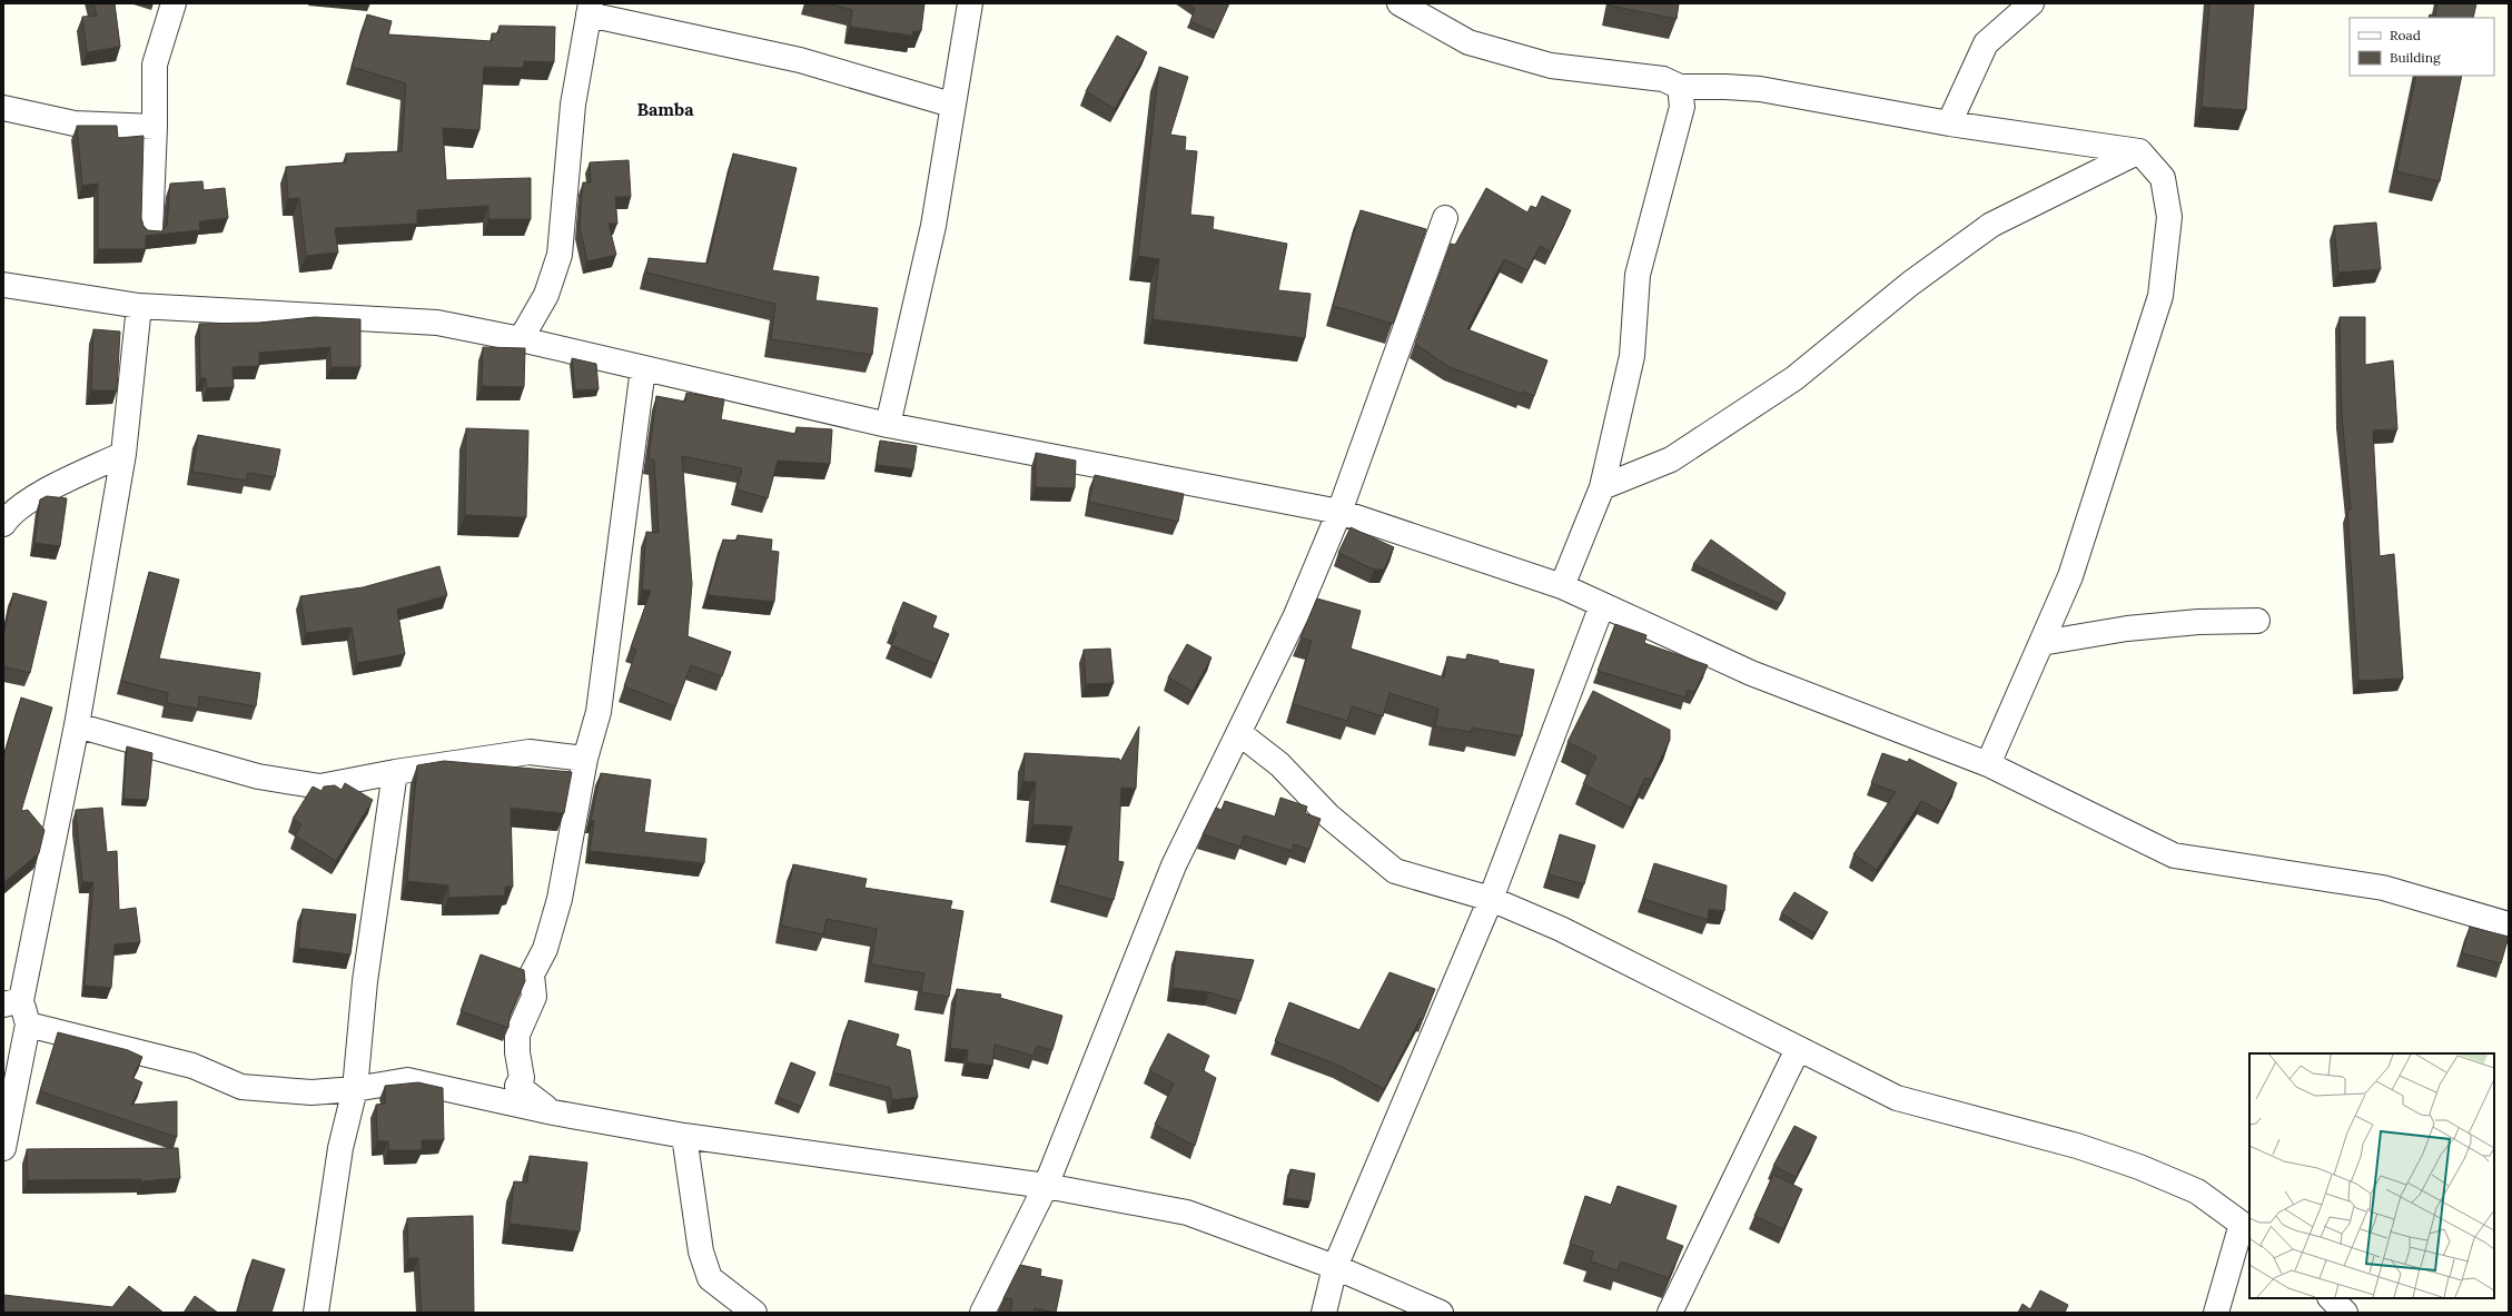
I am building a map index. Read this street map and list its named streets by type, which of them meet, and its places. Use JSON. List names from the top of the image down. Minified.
{"districts":["Bamba"],"legend":["Road","Building"]}
